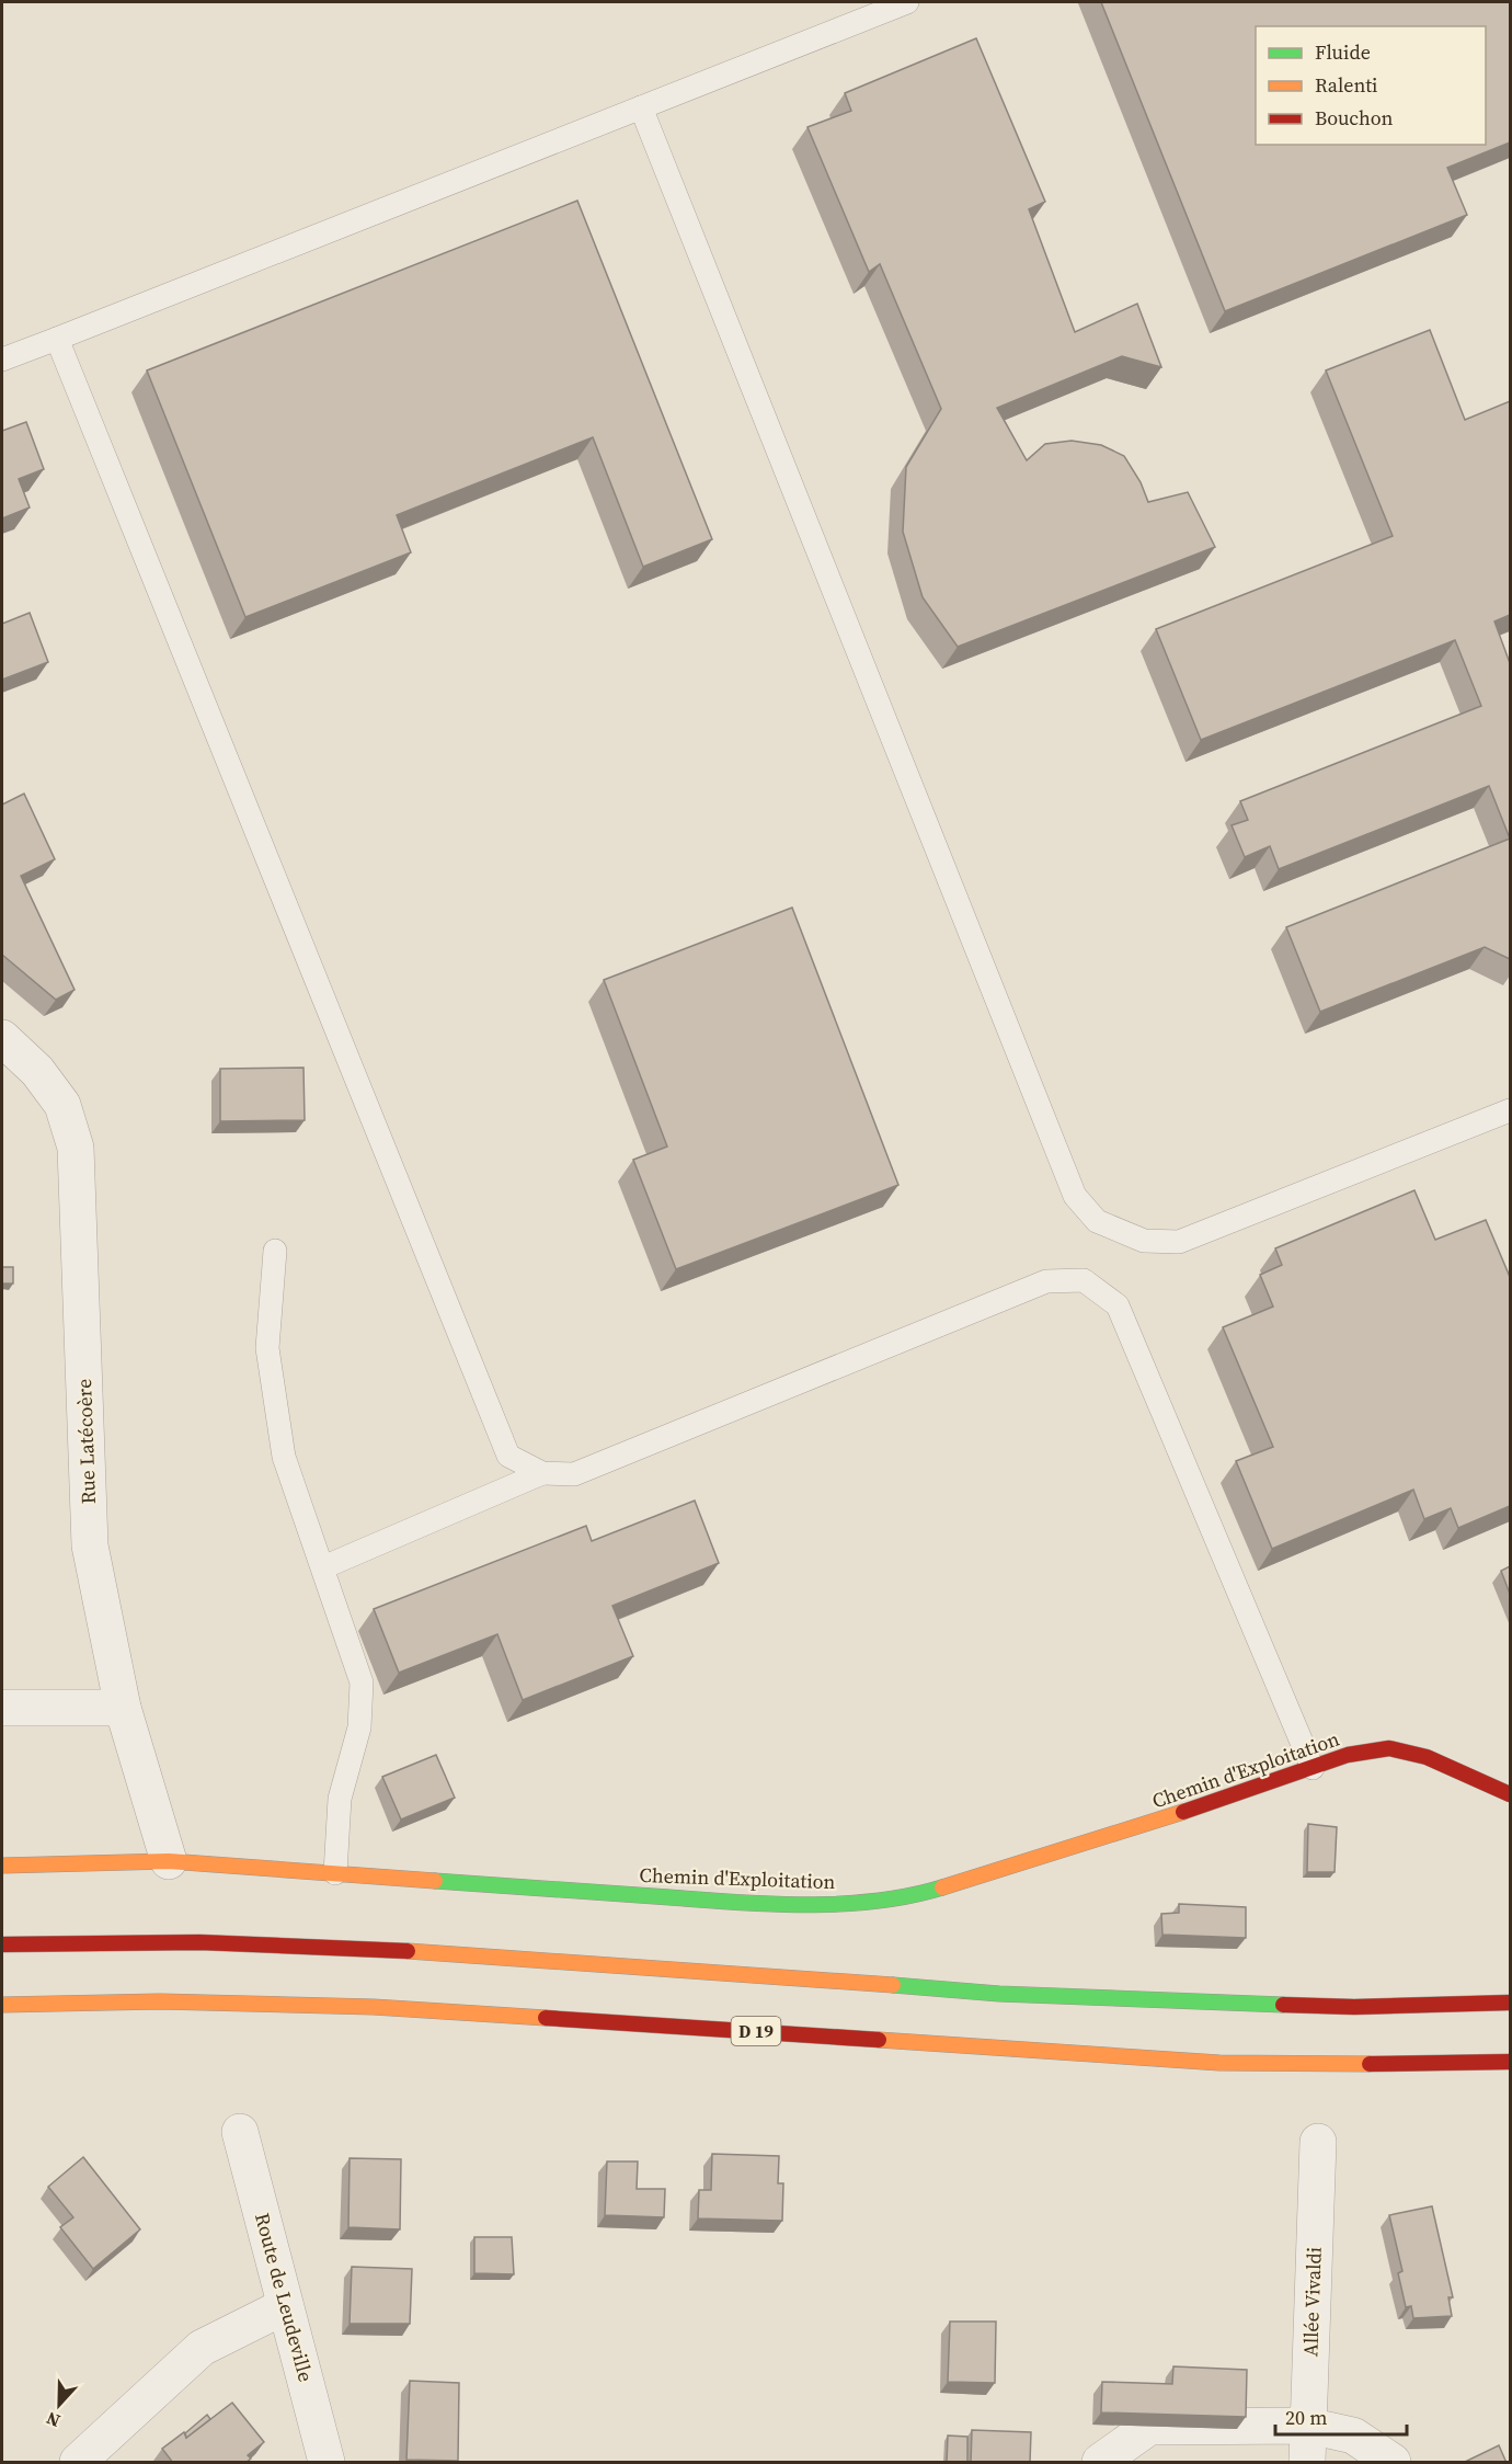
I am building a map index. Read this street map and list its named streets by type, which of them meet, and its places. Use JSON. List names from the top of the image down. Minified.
{"streets":{"main road":["Chemin d'Exploitation","D 19"],"street":["Rue Latécoère","Route de Leudeville","Allée Vivaldi"]},"crossings":[["Rue Latécoère","Chemin d'Exploitation"]],"legend":["Fluide","Ralenti","Bouchon"],"scale_bar":"20 m","north":"bottom"}
